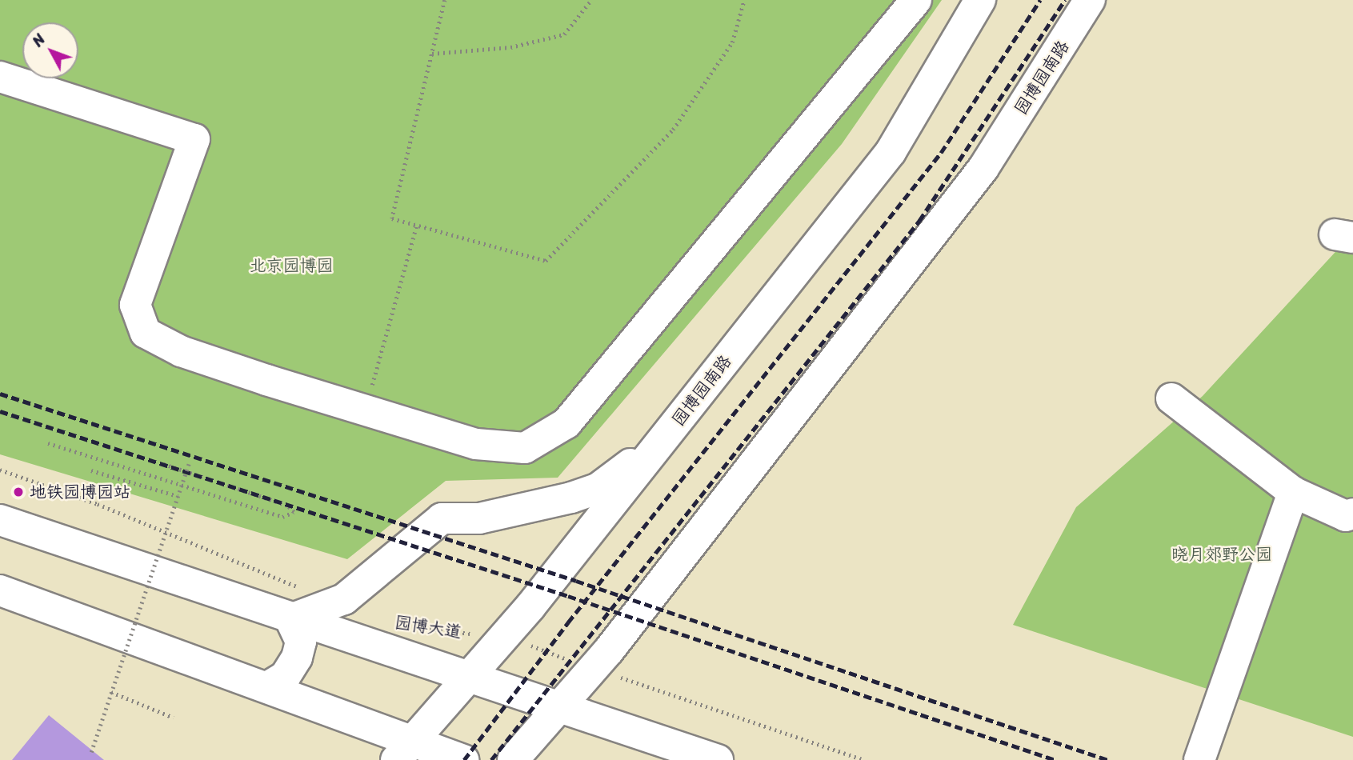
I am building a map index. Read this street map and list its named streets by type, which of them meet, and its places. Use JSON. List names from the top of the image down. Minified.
{"streets":{"main road":["园博园南路","园博大道"]},"crossings":[["园博园南路","园博大道"]],"parks":["北京园博园","晓月郊野公园"],"places":["地铁园博园站"],"north":"top left"}
